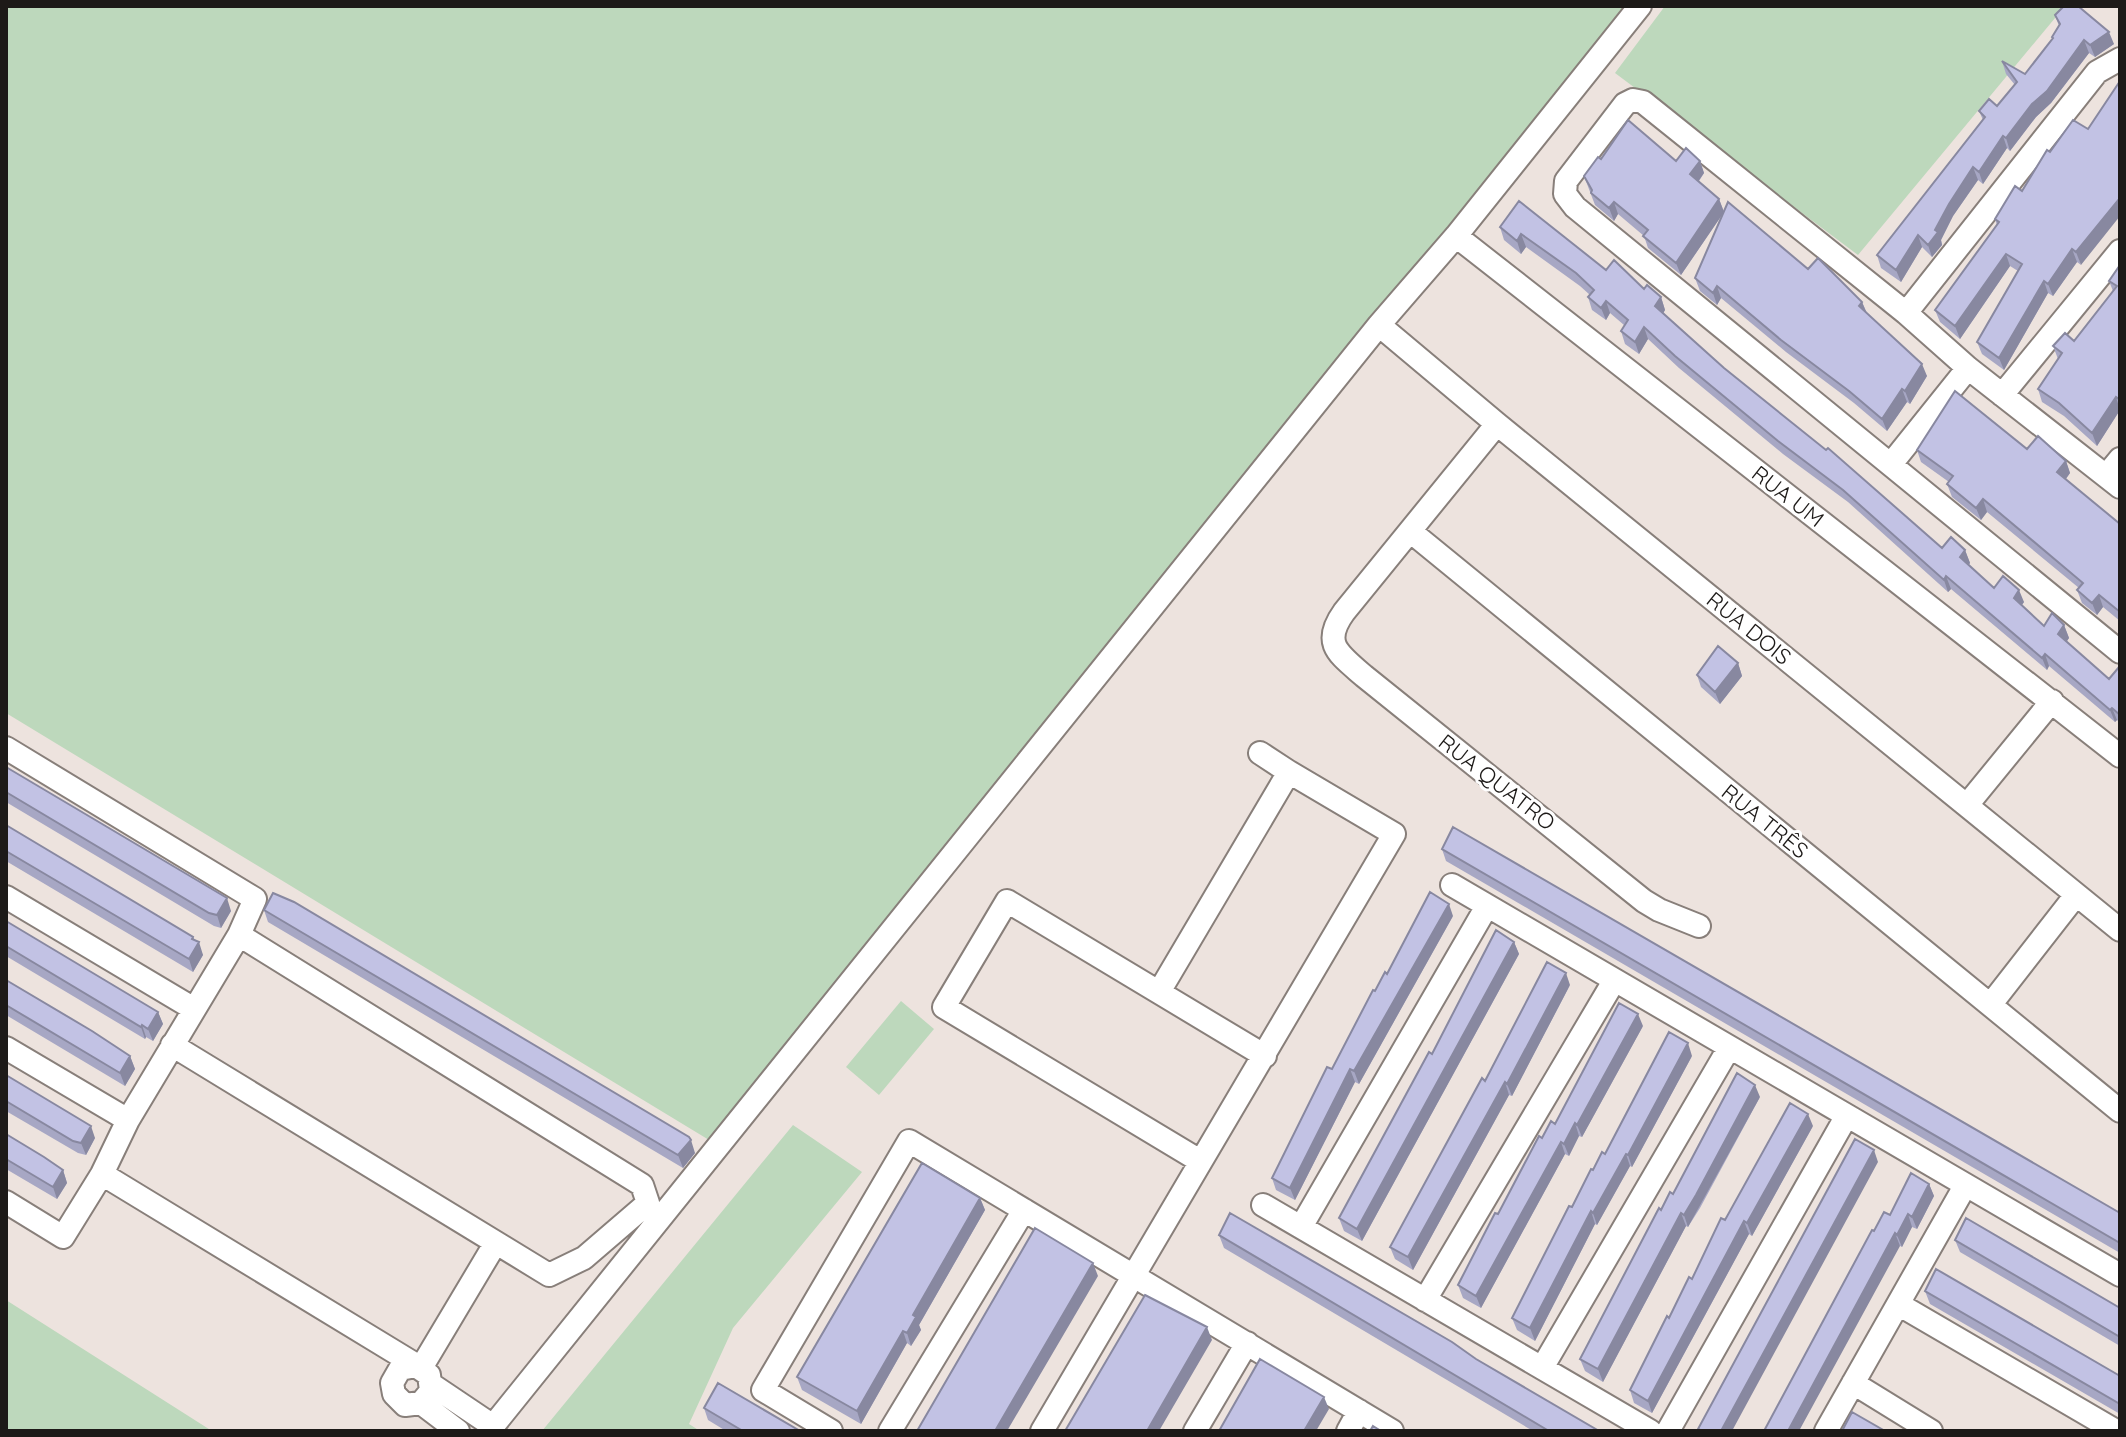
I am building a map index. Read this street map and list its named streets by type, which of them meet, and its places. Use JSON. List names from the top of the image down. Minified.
{"streets":{"street":["RUA UM","RUA DOIS","RUA QUATRO","RUA TRÊS"]},"crossings":[["RUA QUATRO","RUA TRÊS"]]}
